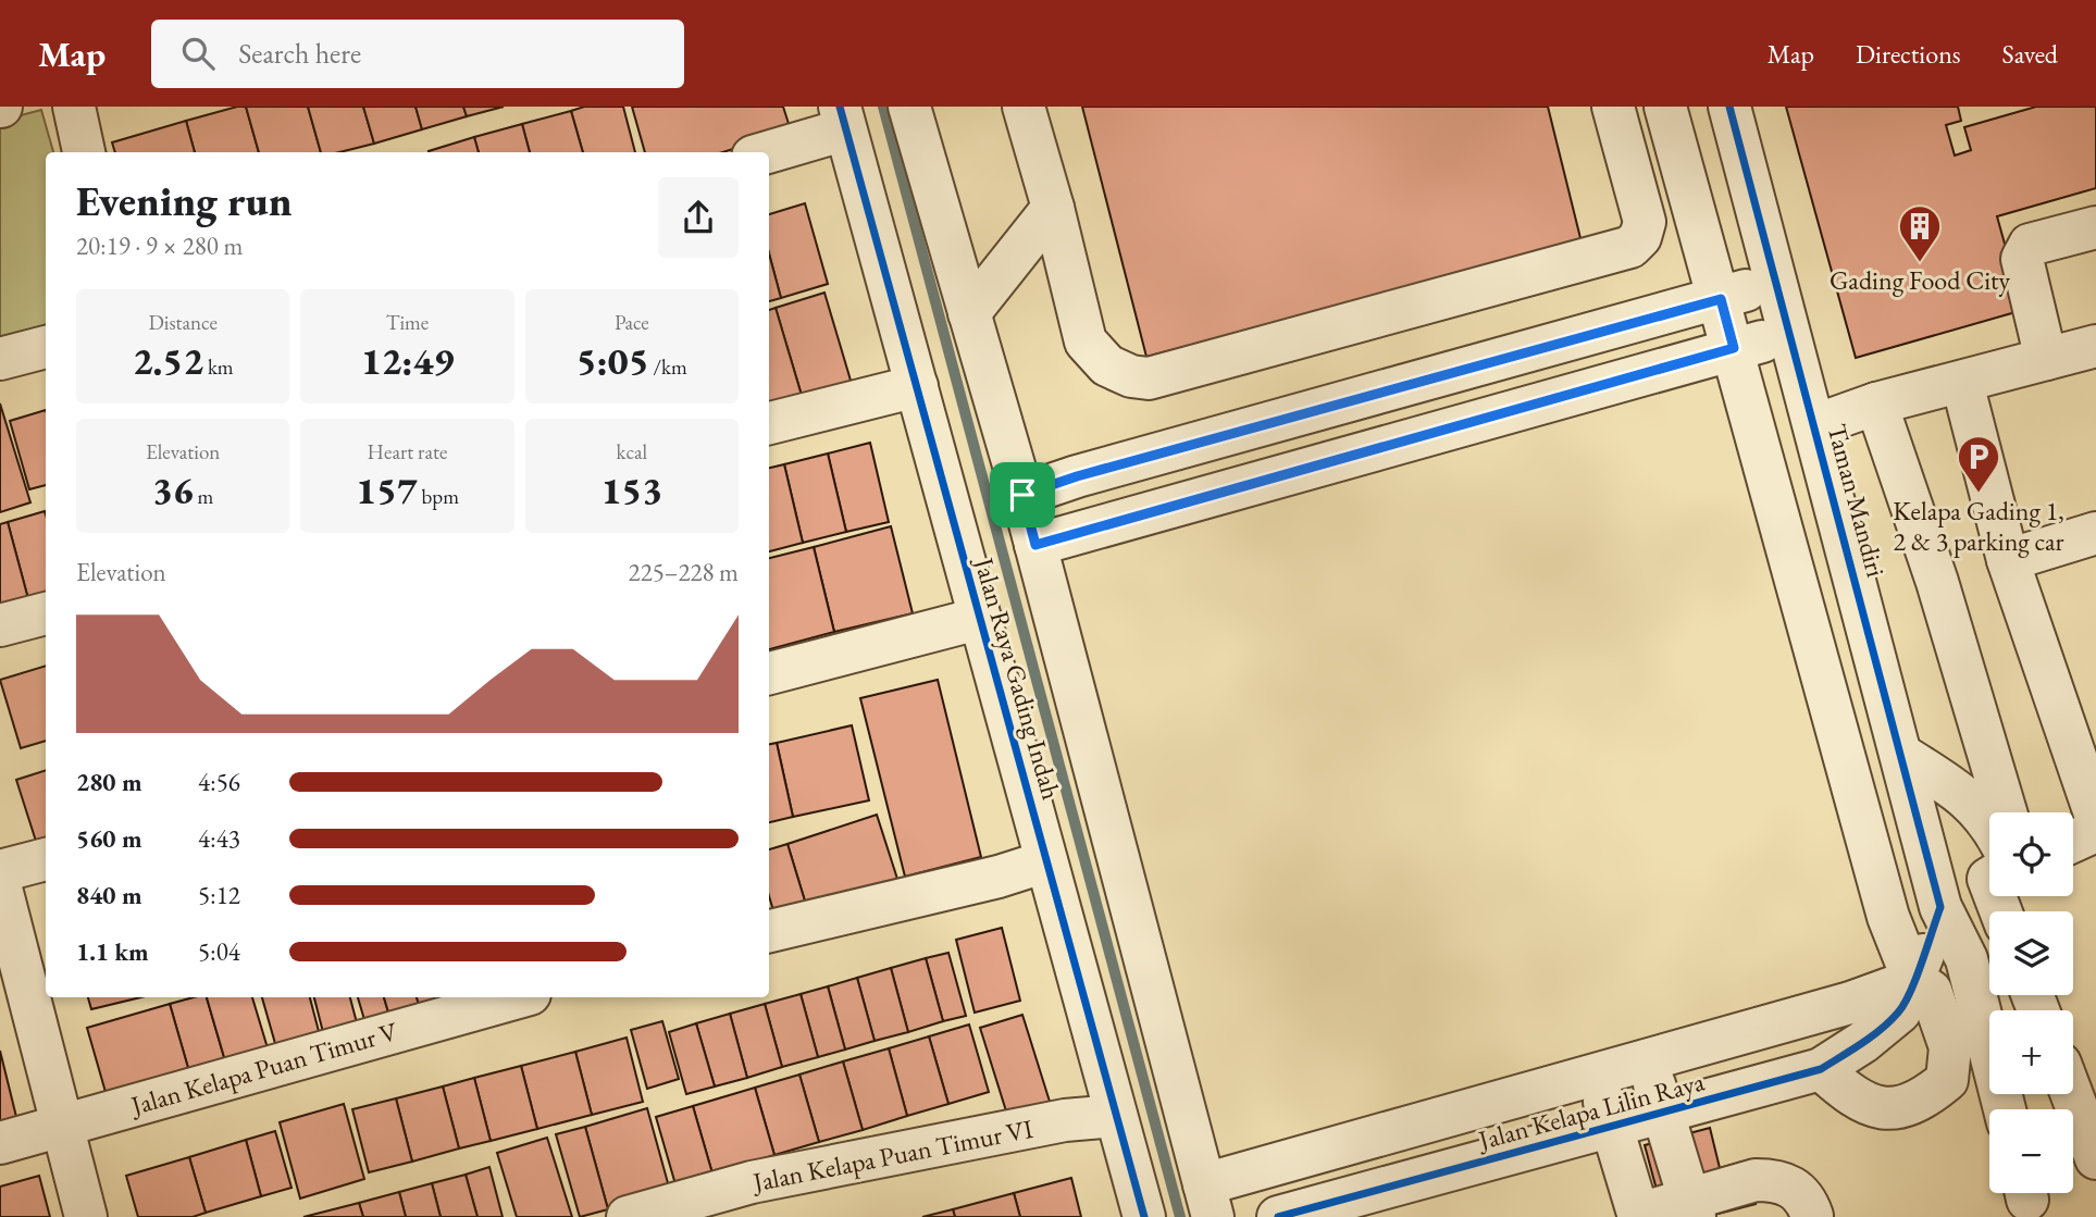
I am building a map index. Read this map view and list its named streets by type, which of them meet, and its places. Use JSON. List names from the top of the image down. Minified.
{"streets":{"street":["Taman Mandiri","Jalan Raya Gading Indah","Jalan Kelapa Puan Timur V","Jalan Kelapa Lilin Raya","Jalan Kelapa Puan Timur VI"]},"crossings":[["Jalan Raya Gading Indah","Jalan Kelapa Lilin Raya"],["Jalan Raya Gading Indah","Jalan Kelapa Puan Timur VI"]],"places":{"building":["Gading Food City"],"parking":["Kelapa Gading 1, 2 & 3 parking car"]},"page":{"header":"Map","search":"Search here","nav":["Map","Directions","Saved"],"heading":["Evening run","20:19 · 9 × 280 m"],"stats":[["Distance","2.52 km"],["Time","12:49"],["Pace","5:05 /km"],["Elevation","36 m"],["Heart rate","157 bpm"],["kcal","153"]],"chart":["Elevation","225–228 m"],"list":[{"name":"280 m","note":"4:56"},{"name":"560 m","note":"4:43"},{"name":"840 m","note":"5:12"},{"name":"1.1 km","note":"5:04"}],"map_buttons":["+","−"]}}
